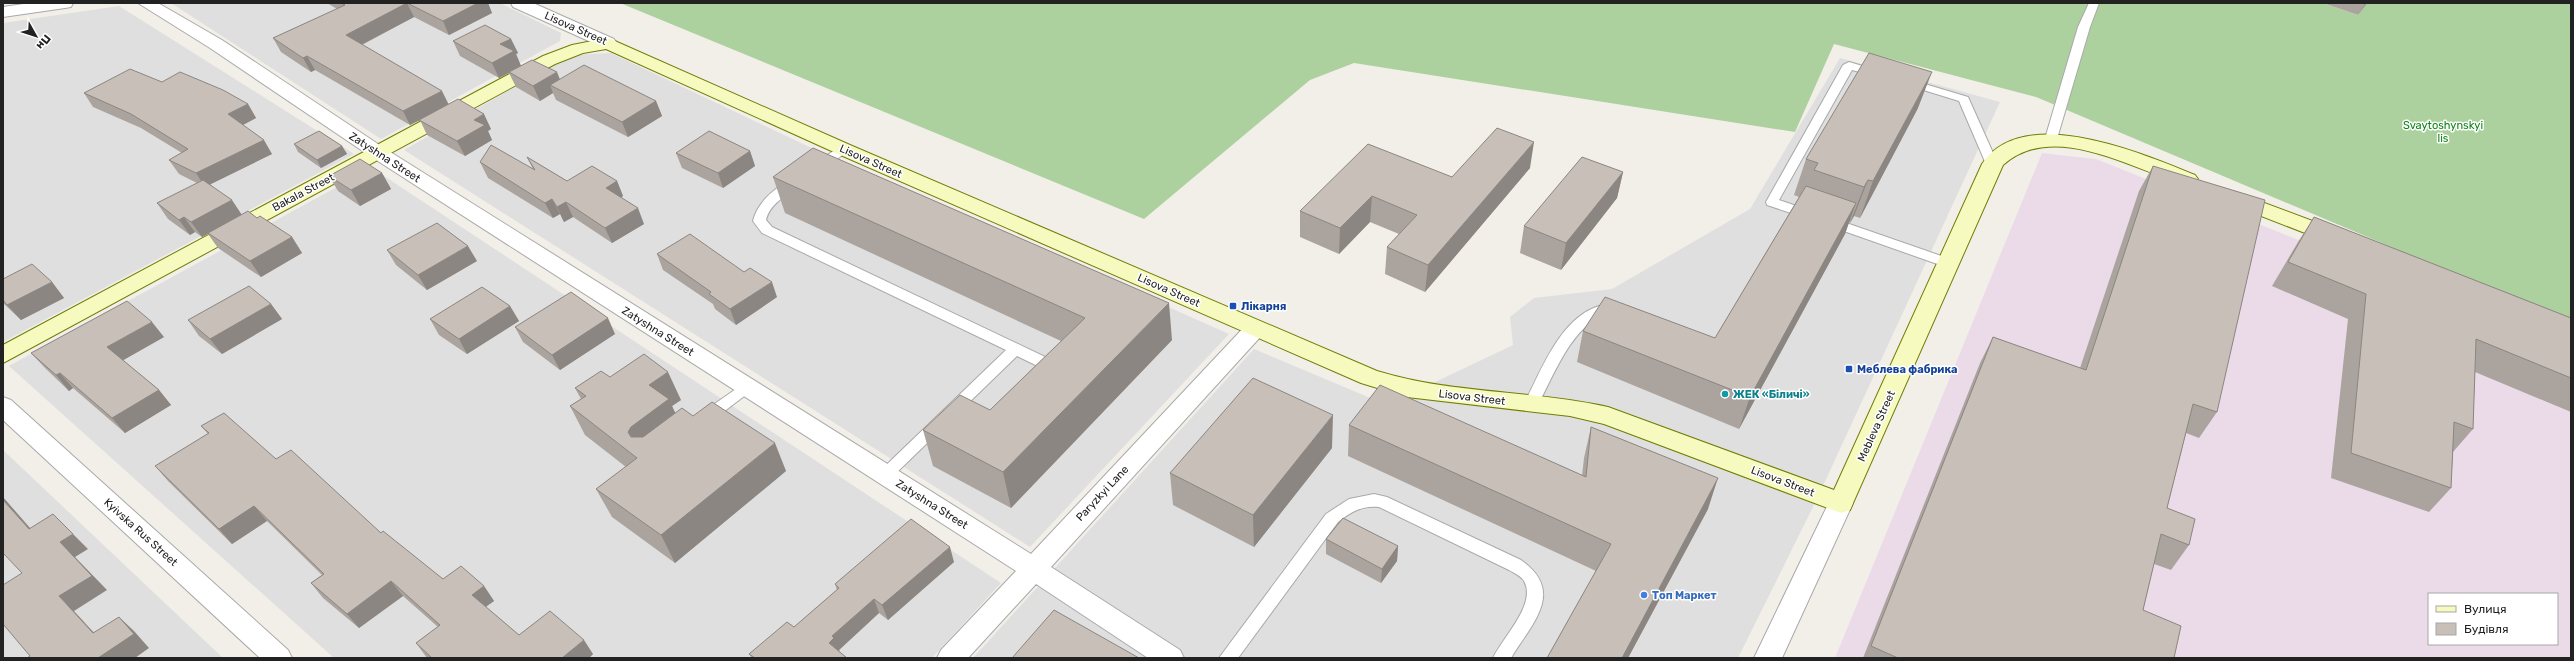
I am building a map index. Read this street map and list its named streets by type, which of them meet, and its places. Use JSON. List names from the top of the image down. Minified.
{"streets":{"street":["Lisova Street","Zatyshna Street","Bakala Street","Mebleva Street","Paryzkyi Lane","Kyivska Rus Street"]},"crossings":[["Lisova Street","Bakala Street"],["Lisova Street","Mebleva Street"],["Lisova Street","Paryzkyi Lane"],["Zatyshna Street","Bakala Street"],["Zatyshna Street","Paryzkyi Lane"]],"parks":["Svaytoshynskyi lis"],"places":{"transit":["Лікарня","Меблева фабрика"],"other":["ЖЕК «Біличі»","Топ Маркет"]},"legend":["Вулиця","Будівля"],"north":"bottom right"}
